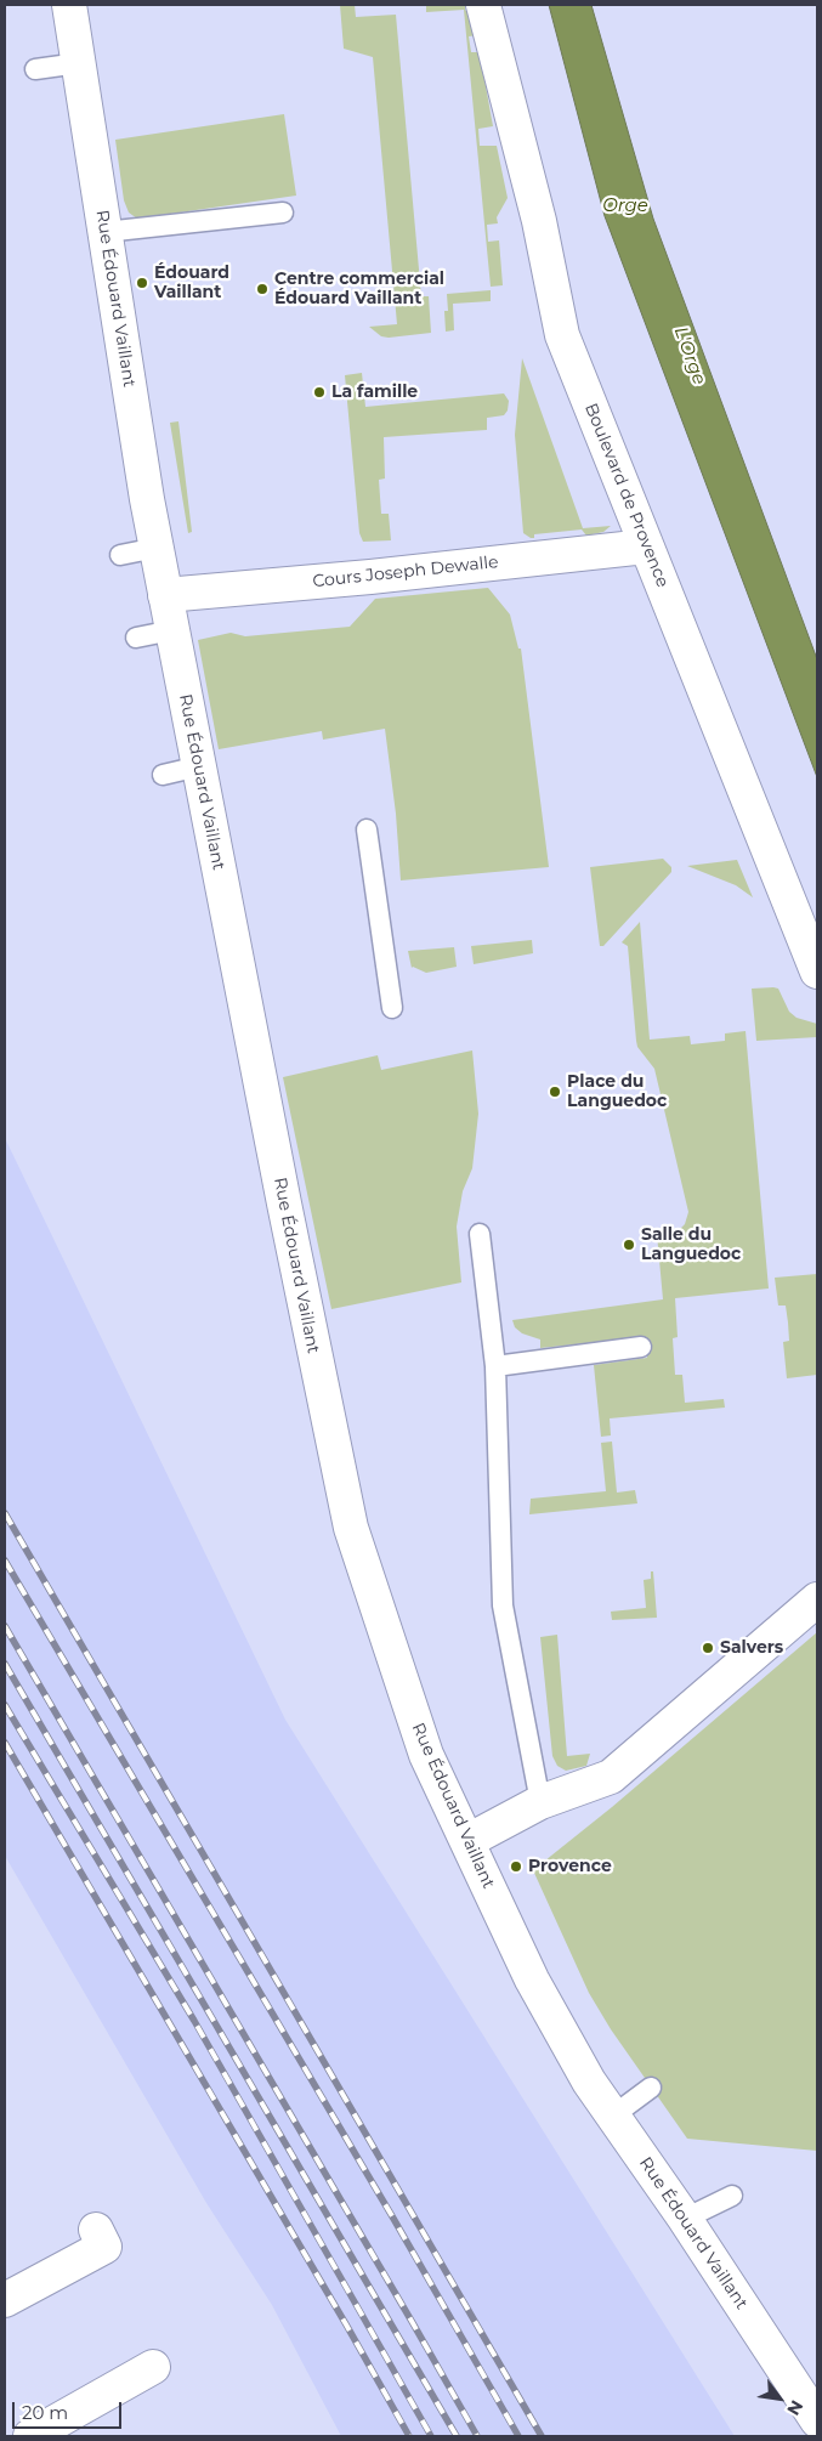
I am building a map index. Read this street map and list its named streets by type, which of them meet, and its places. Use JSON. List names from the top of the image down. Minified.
{"streets":{"street":["Rue Édouard Vaillant","Boulevard de Provence","Cours Joseph Dewalle"]},"crossings":[["Rue Édouard Vaillant","Cours Joseph Dewalle"],["Boulevard de Provence","Cours Joseph Dewalle"]],"water":["Orge","L'Orge"],"places":["Édouard Vaillant","Centre commercial Édouard Vaillant","La famille","Place du Languedoc","Salle du Languedoc","Salvers","Provence"],"scale_bar":"20 m","north":"bottom right"}
